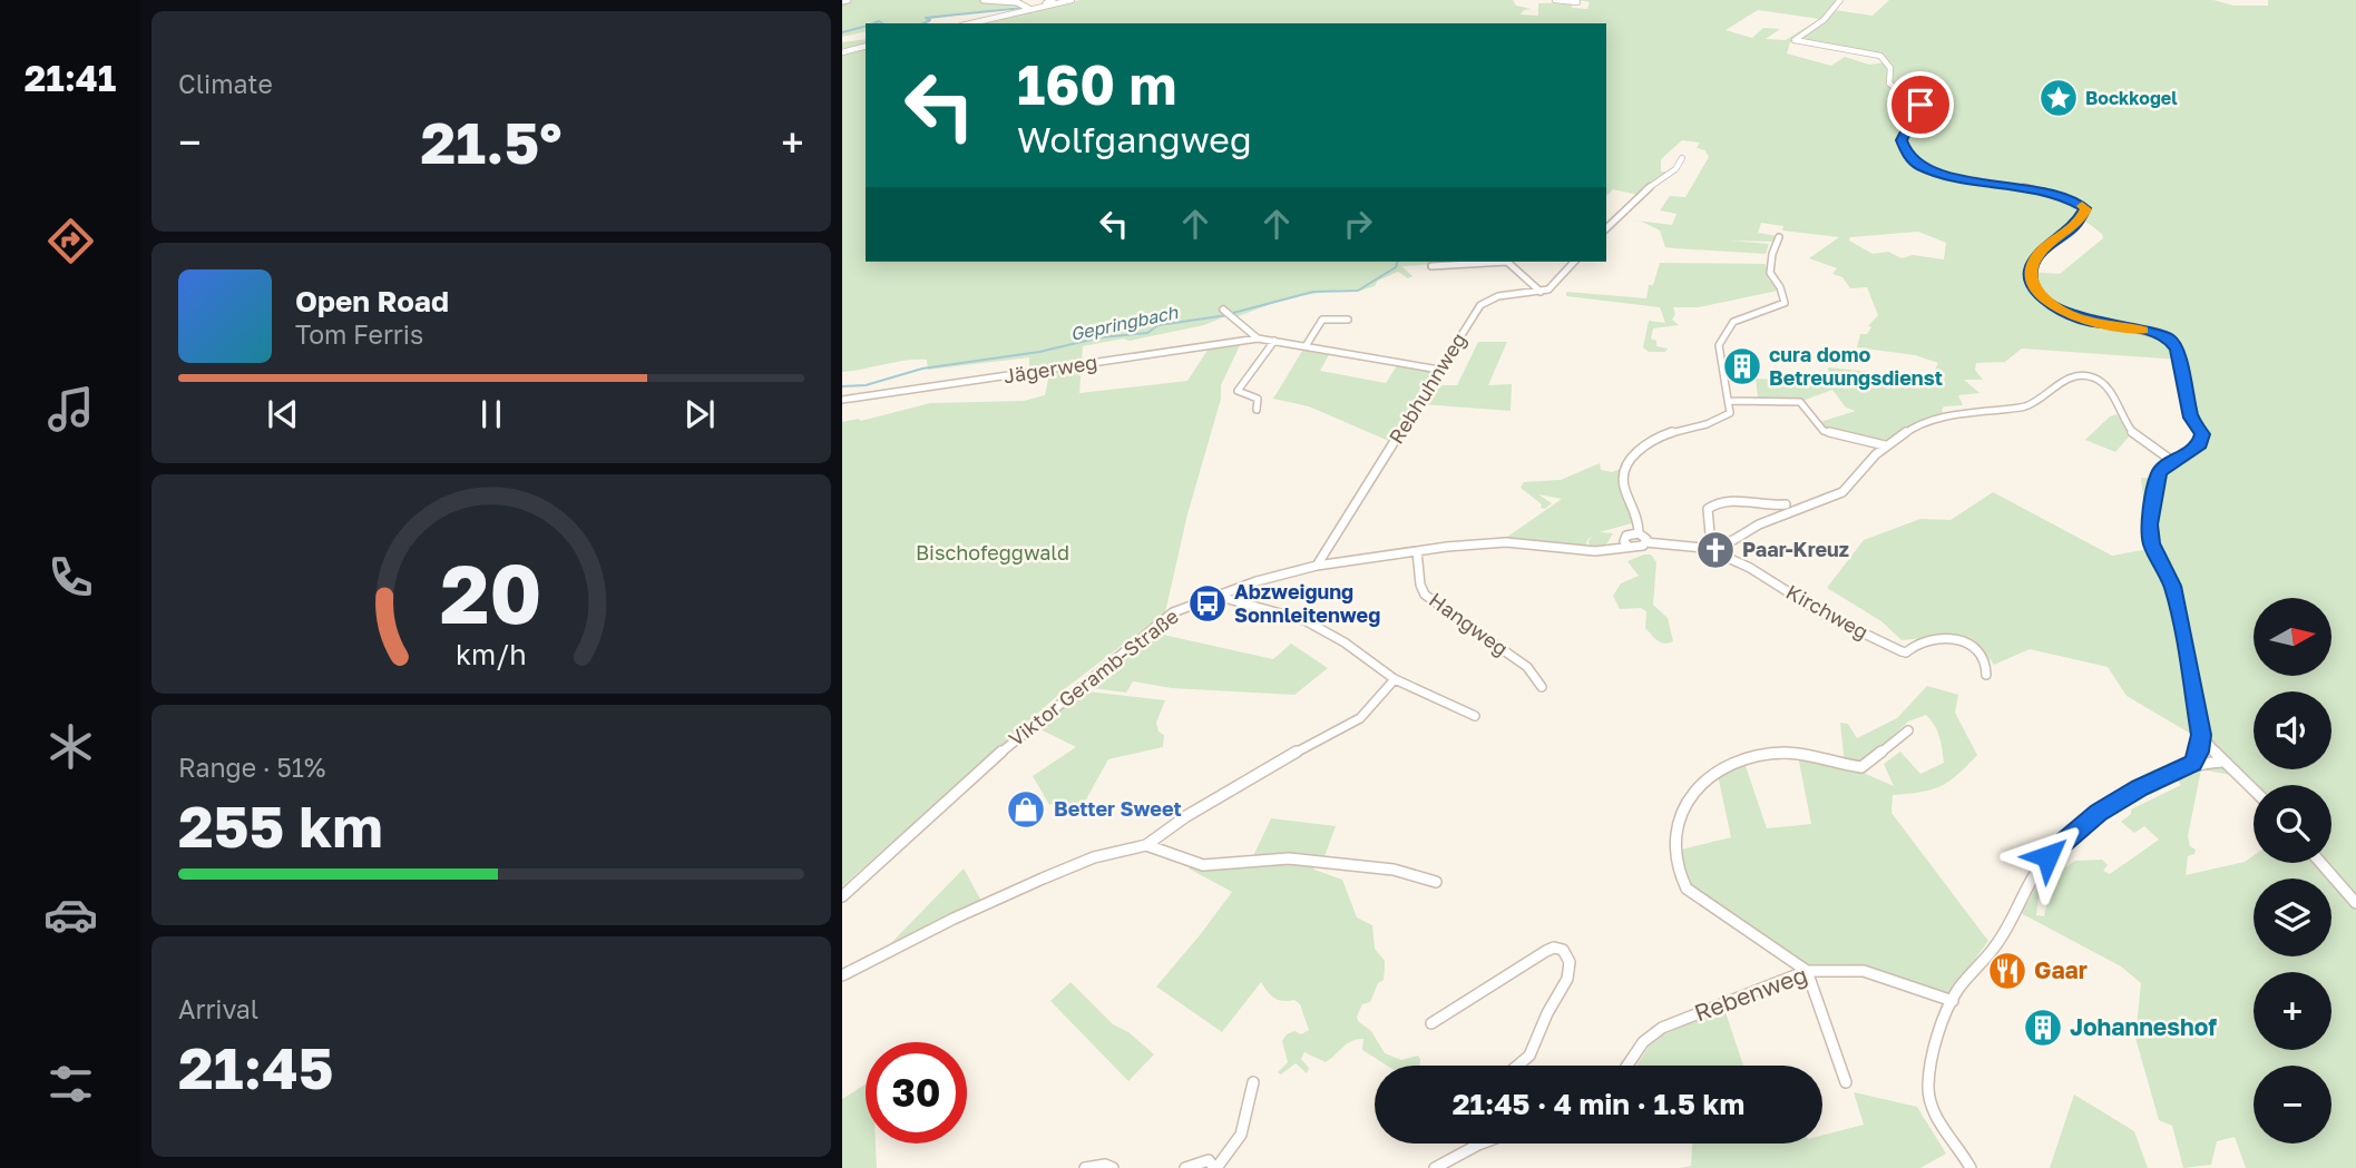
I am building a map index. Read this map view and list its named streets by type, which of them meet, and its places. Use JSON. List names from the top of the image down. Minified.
{"streets":{"street":["Jägerweg","Rebhuhnweg","Kirchweg","Hangweg","Viktor Geramb-Straße","Rebenweg"]},"crossings":[["Jägerweg","Rebhuhnweg"],["Rebhuhnweg","Viktor Geramb-Straße"],["Kirchweg","Viktor Geramb-Straße"],["Hangweg","Viktor Geramb-Straße"]],"water":["Gepringbach"],"parks":["Bischofeggwald"],"places":{"place":["Bockkogel"],"building":["cura domo Betreuungsdienst","Johanneshof"],"church":["Paar-Kreuz"],"bus stop":["Abzweigung Sonnleitenweg"],"shop":["Better Sweet"],"restaurant":["Gaar"]},"north":"right","page":{"tabs":"21:41","tile":["Climate",["Range · 51%","255 km"],["Arrival","21:45"]],"turn":["160 m","Wolfgangweg"],"heat":["−","21.5°","+"],"song":["Open Road","Tom Ferris"],"map_buttons":["+","−"],"limit":"30","trip":"21:45 · 4 min · 1.5 km","gauge":["20","km/h"]}}
